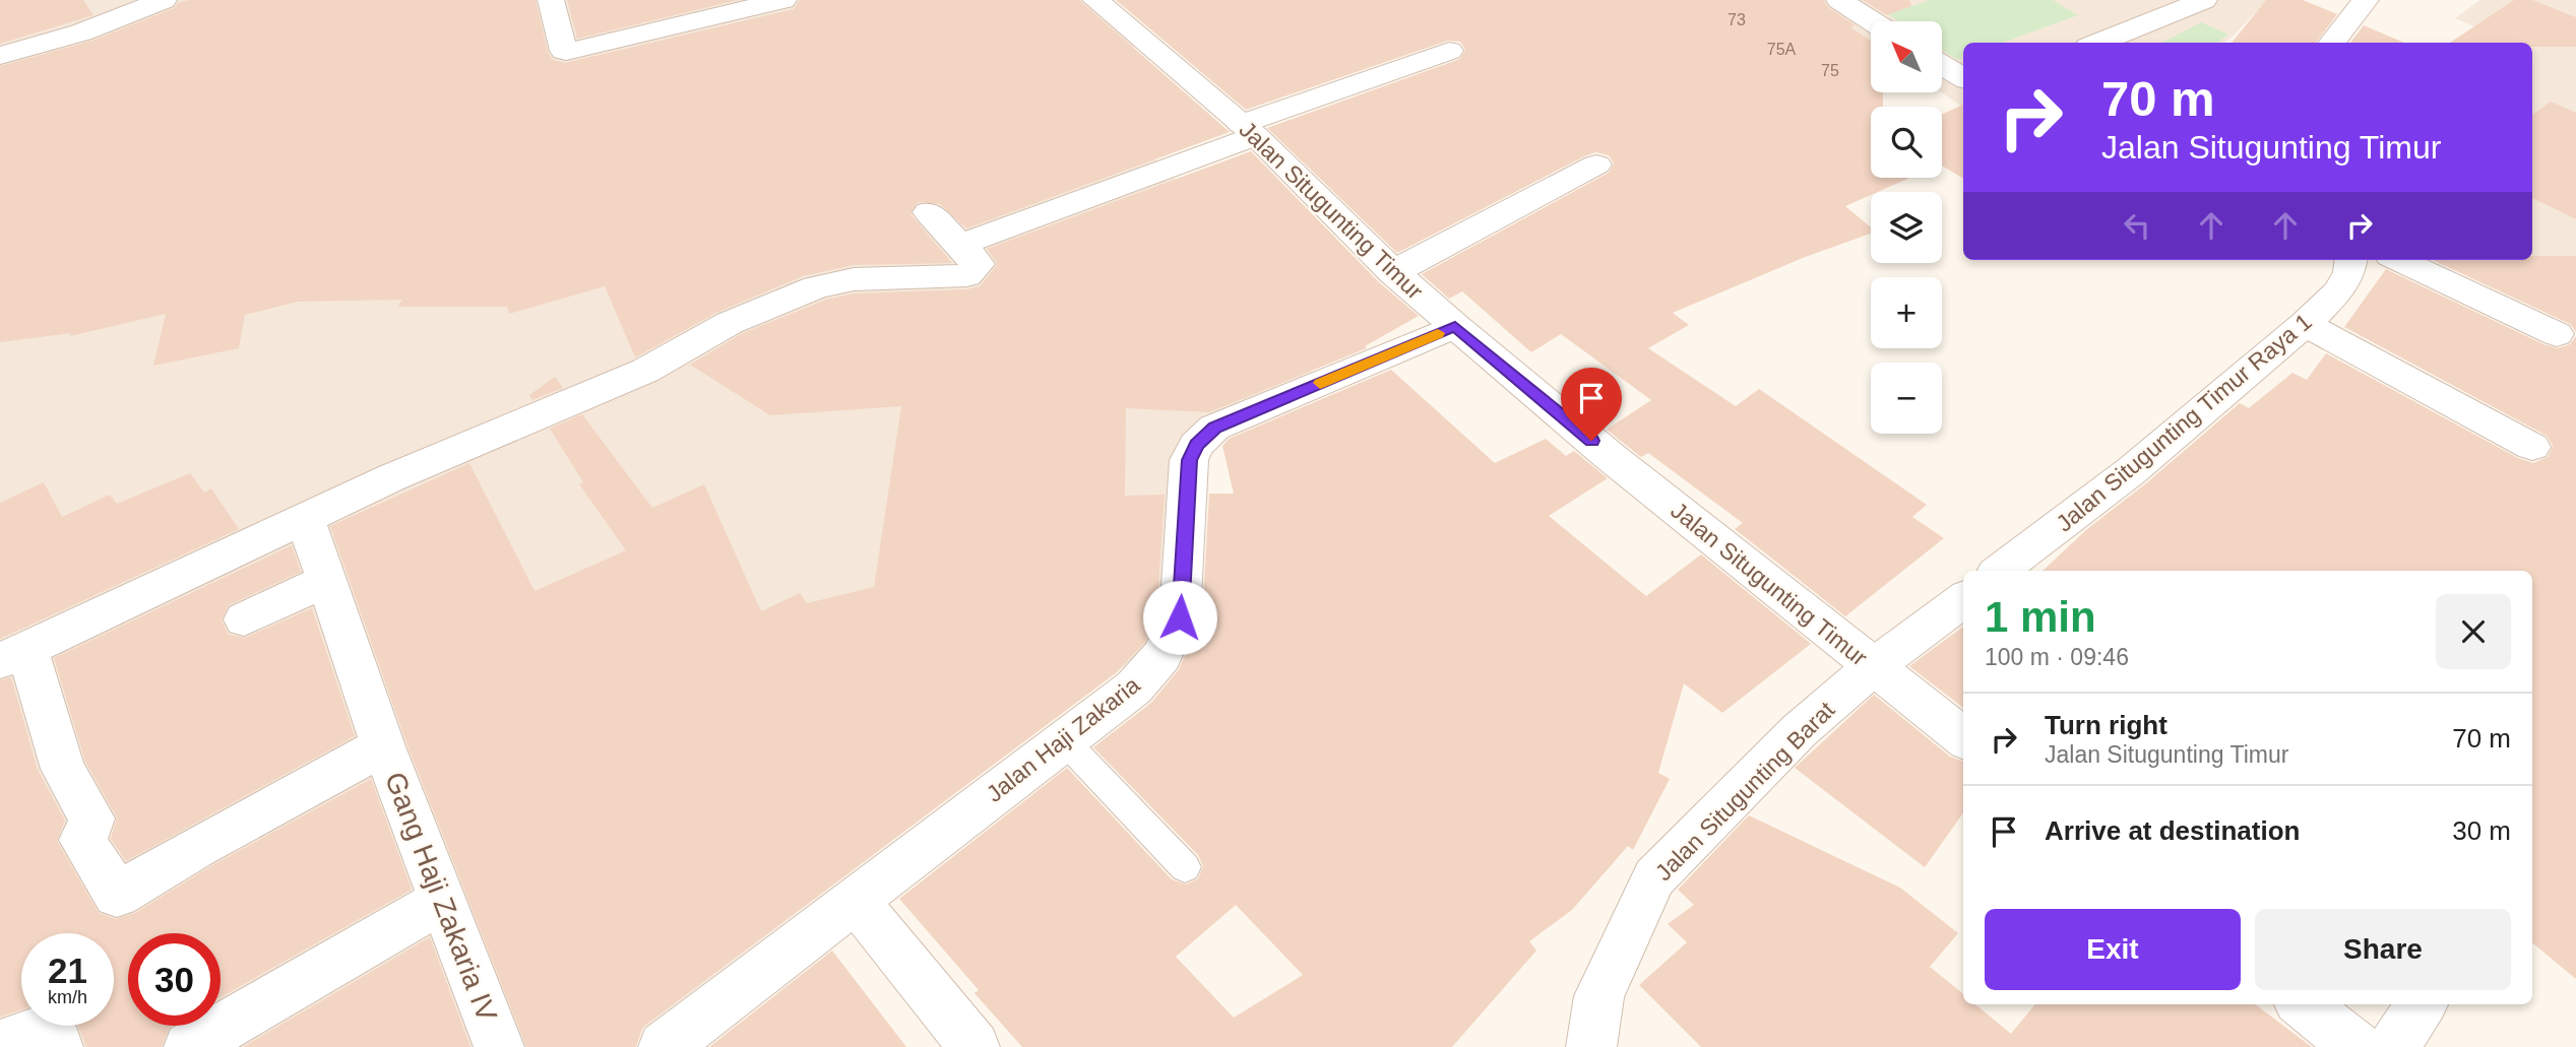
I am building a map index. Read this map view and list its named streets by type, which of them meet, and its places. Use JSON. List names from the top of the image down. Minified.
{"streets":{"street":["Jalan Situgunting Timur","Jalan Situgunting Timur Raya 1","Jalan Haji Zakaria","Jalan Situgunting Barat","Gang Haji Zakaria IV"]},"crossings":[["Jalan Situgunting Timur","Jalan Haji Zakaria"],["Jalan Situgunting Timur","Jalan Situgunting Barat"]],"house_numbers":["73","75A","75"],"north":"top left","page":{"map_buttons":["+","−"],"turn":["70 m","Jalan Situgunting Timur"],"heading":["1 min","100 m · 09:46"],"list":[{"name":"Turn right","note":"Jalan Situgunting Timur","value":"70 m"},{"name":"Arrive at destination","value":"30 m"}],"buttons":["Exit","Share"],"speed":"21 km/h","limit":"30"}}
